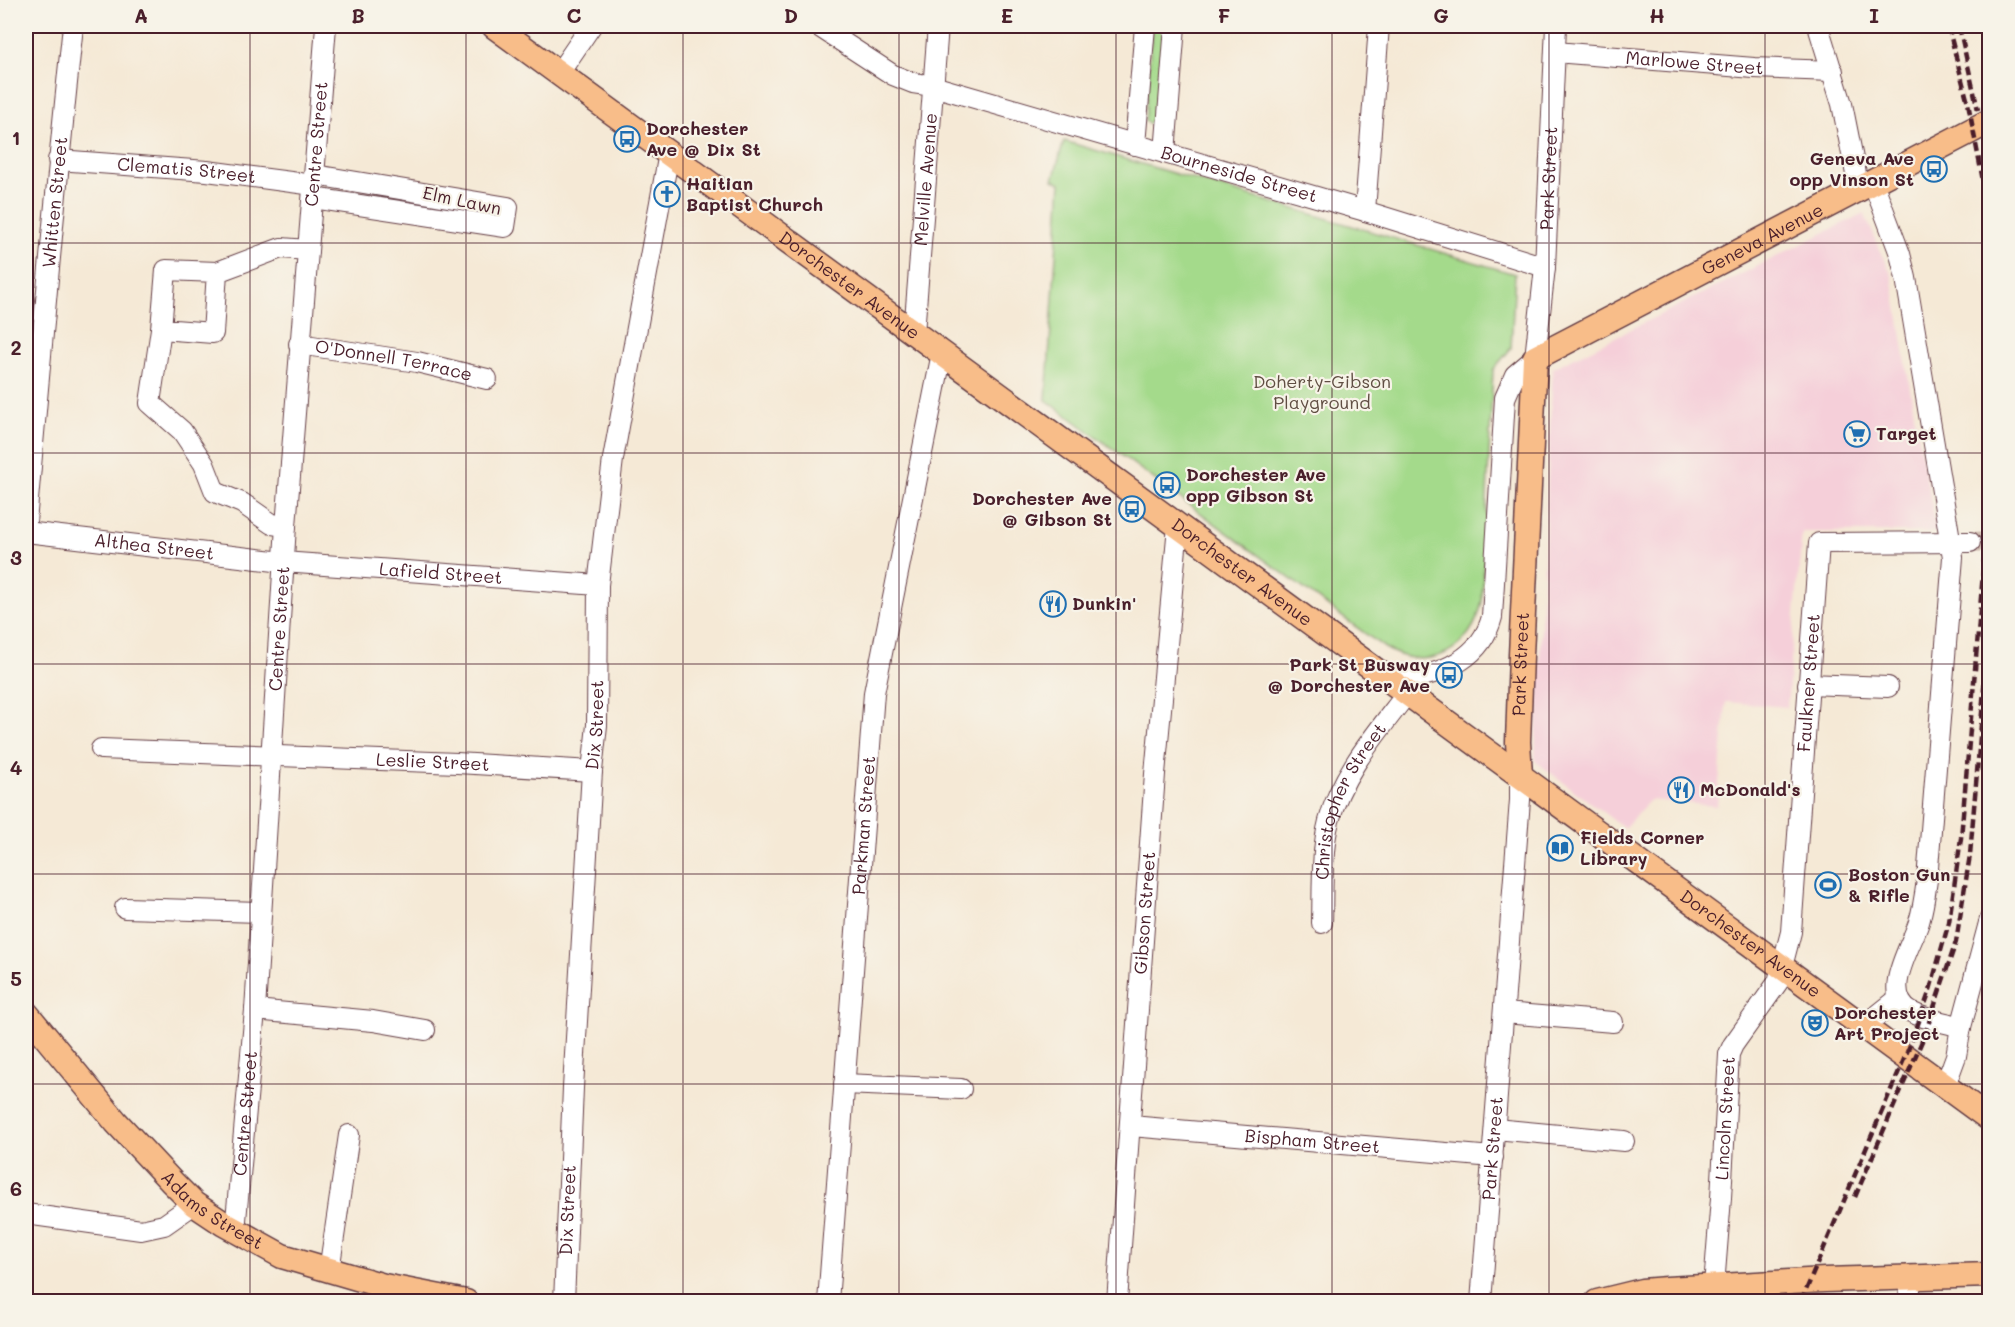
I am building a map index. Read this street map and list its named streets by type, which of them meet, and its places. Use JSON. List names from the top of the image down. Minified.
{"streets":{"main road":["Park Street","Geneva Avenue","Dorchester Avenue","Adams Street"],"street":["Marlowe Street","Centre Street","Clematis Street","Bourneside Street","Melville Avenue","Elm Lawn","Whitten Street","O'Donnell Terrace","Althea Street","Lafield Street","Faulkner Street","Dix Street","Leslie Street","Christopher Street","Parkman Street","Gibson Street","Lincoln Street","Bispham Street"]},"crossings":[["Marlowe Street","Park Street"],["Centre Street","Clematis Street"],["Centre Street","Elm Lawn"],["Centre Street","O'Donnell Terrace"],["Centre Street","Althea Street"],["Centre Street","Lafield Street"],["Centre Street","Leslie Street"],["Centre Street","Adams Street"],["Clematis Street","Elm Lawn"],["Clematis Street","Whitten Street"],["Bourneside Street","Melville Avenue"],["Bourneside Street","Park Street"],["Melville Avenue","Dorchester Avenue"],["Park Street","Geneva Avenue"],["Park Street","Dorchester Avenue"],["Park Street","Bispham Street"],["Dorchester Avenue","Faulkner Street"],["Dorchester Avenue","Dix Street"],["Dorchester Avenue","Christopher Street"],["Dorchester Avenue","Parkman Street"],["Dorchester Avenue","Gibson Street"],["Dorchester Avenue","Lincoln Street"],["Althea Street","Lafield Street"],["Lafield Street","Dix Street"],["Faulkner Street","Lincoln Street"],["Dix Street","Leslie Street"],["Gibson Street","Bispham Street"]],"parks":["Doherty-Gibson Playground"],"places":{"bus stop":["Dorchester Ave @ Dix St","Geneva Ave opp Vinson St","Dorchester Ave opp Gibson St","Dorchester Ave @ Gibson St","Park St Busway @ Dorchester Ave"],"church":["Haitian Baptist Church"],"supermarket":["Target"],"restaurant":["Dunkin'","McDonald's"],"library":["Fields Corner Library"],"sports":["Boston Gun & Rifle"],"theatre":["Dorchester Art Project"]},"grid":{"columns":["A","B","C","D","E","F","G","H","I"],"rows":["1","2","3","4","5","6"]}}
